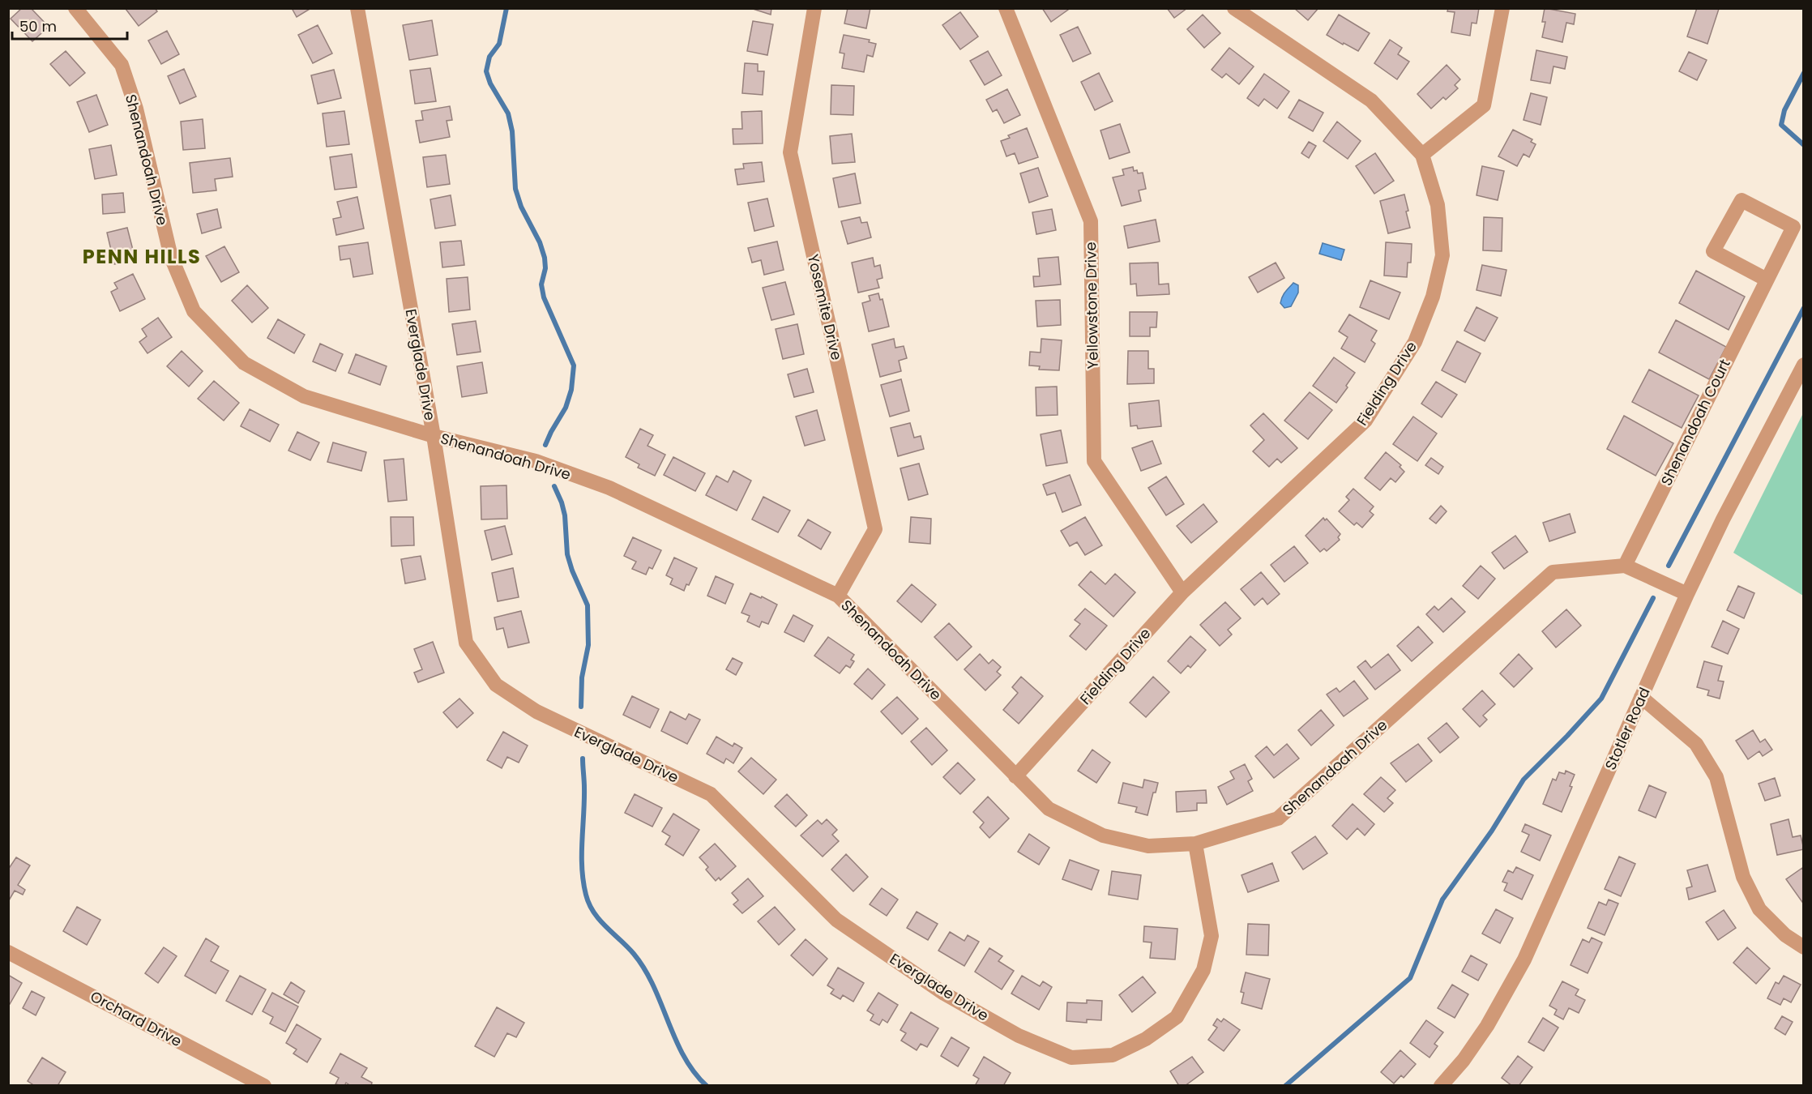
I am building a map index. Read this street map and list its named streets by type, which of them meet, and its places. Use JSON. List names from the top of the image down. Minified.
{"streets":{"street":["Shenandoah Drive","Yellowstone Drive","Yosemite Drive","Everglade Drive","Fielding Drive","Shenandoah Court","Stotler Road","Orchard Drive"]},"crossings":[["Shenandoah Drive","Yosemite Drive"],["Shenandoah Drive","Everglade Drive"],["Shenandoah Drive","Fielding Drive"],["Shenandoah Drive","Shenandoah Court"],["Shenandoah Drive","Stotler Road"],["Yellowstone Drive","Fielding Drive"]],"districts":["PENN HILLS"],"scale_bar":"50 m"}
